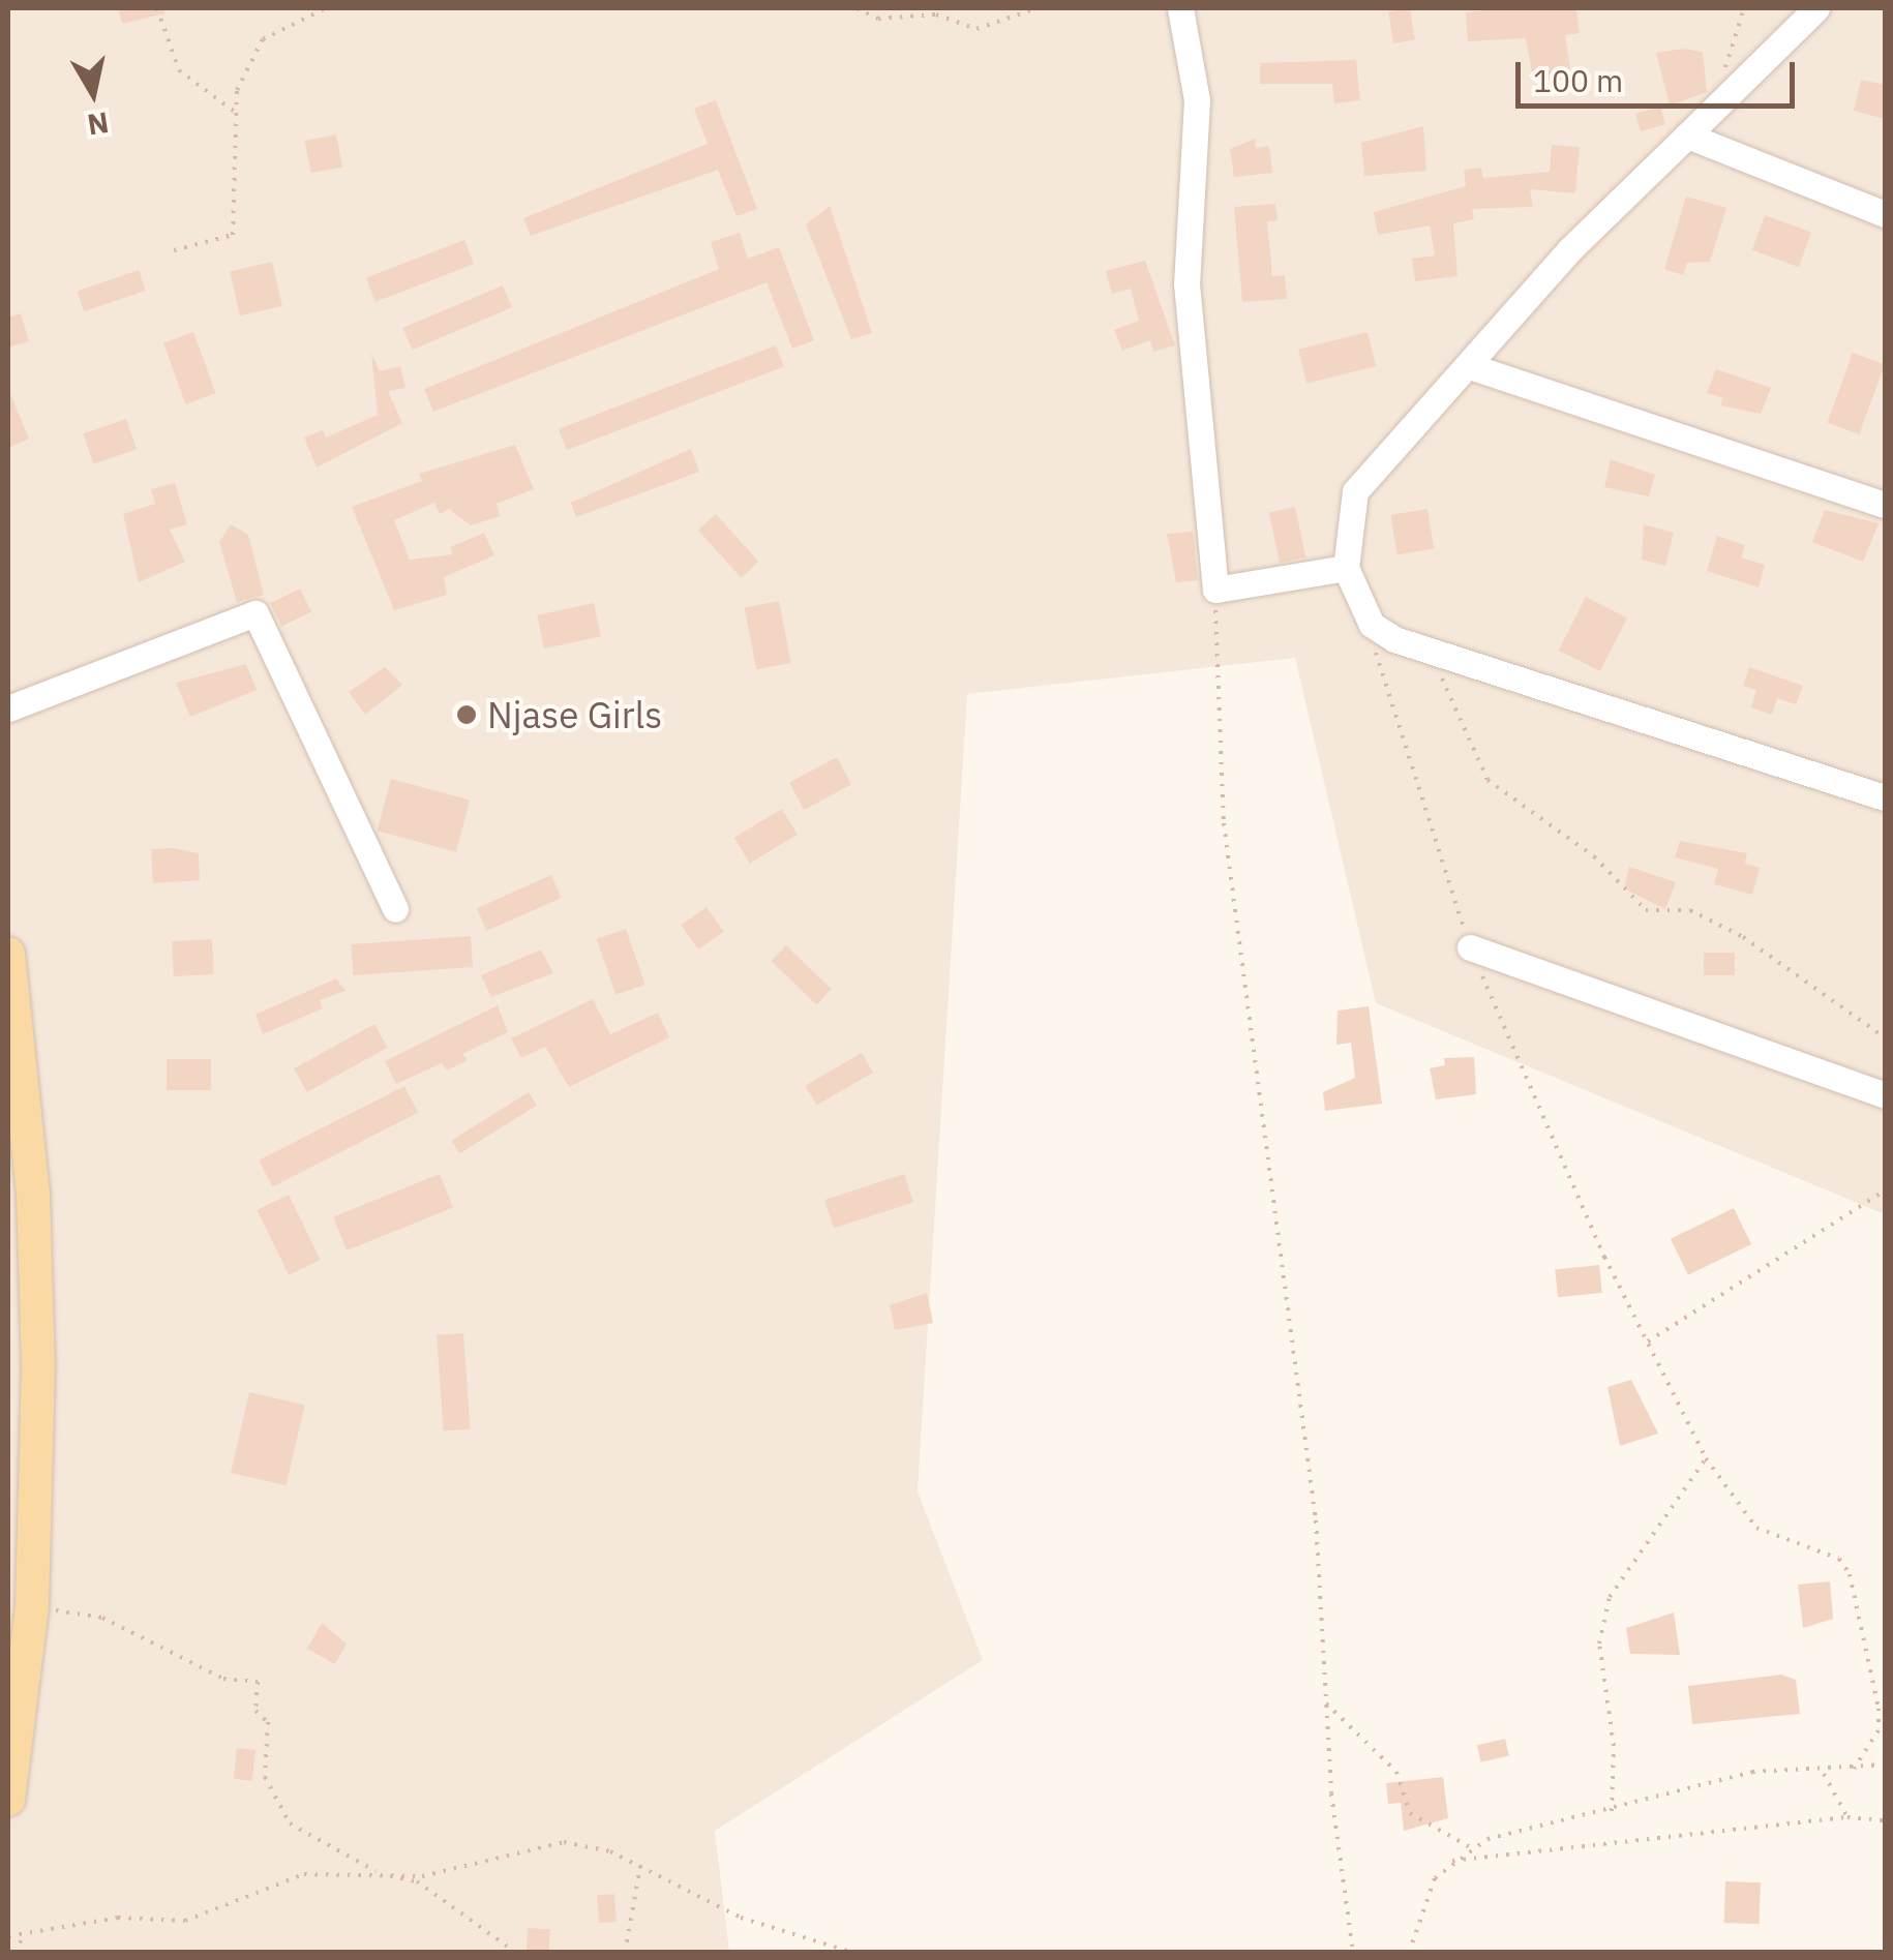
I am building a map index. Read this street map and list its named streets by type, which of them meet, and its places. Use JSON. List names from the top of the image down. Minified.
{"places":["Njase Girls"],"scale_bar":"100 m","north":"bottom"}
